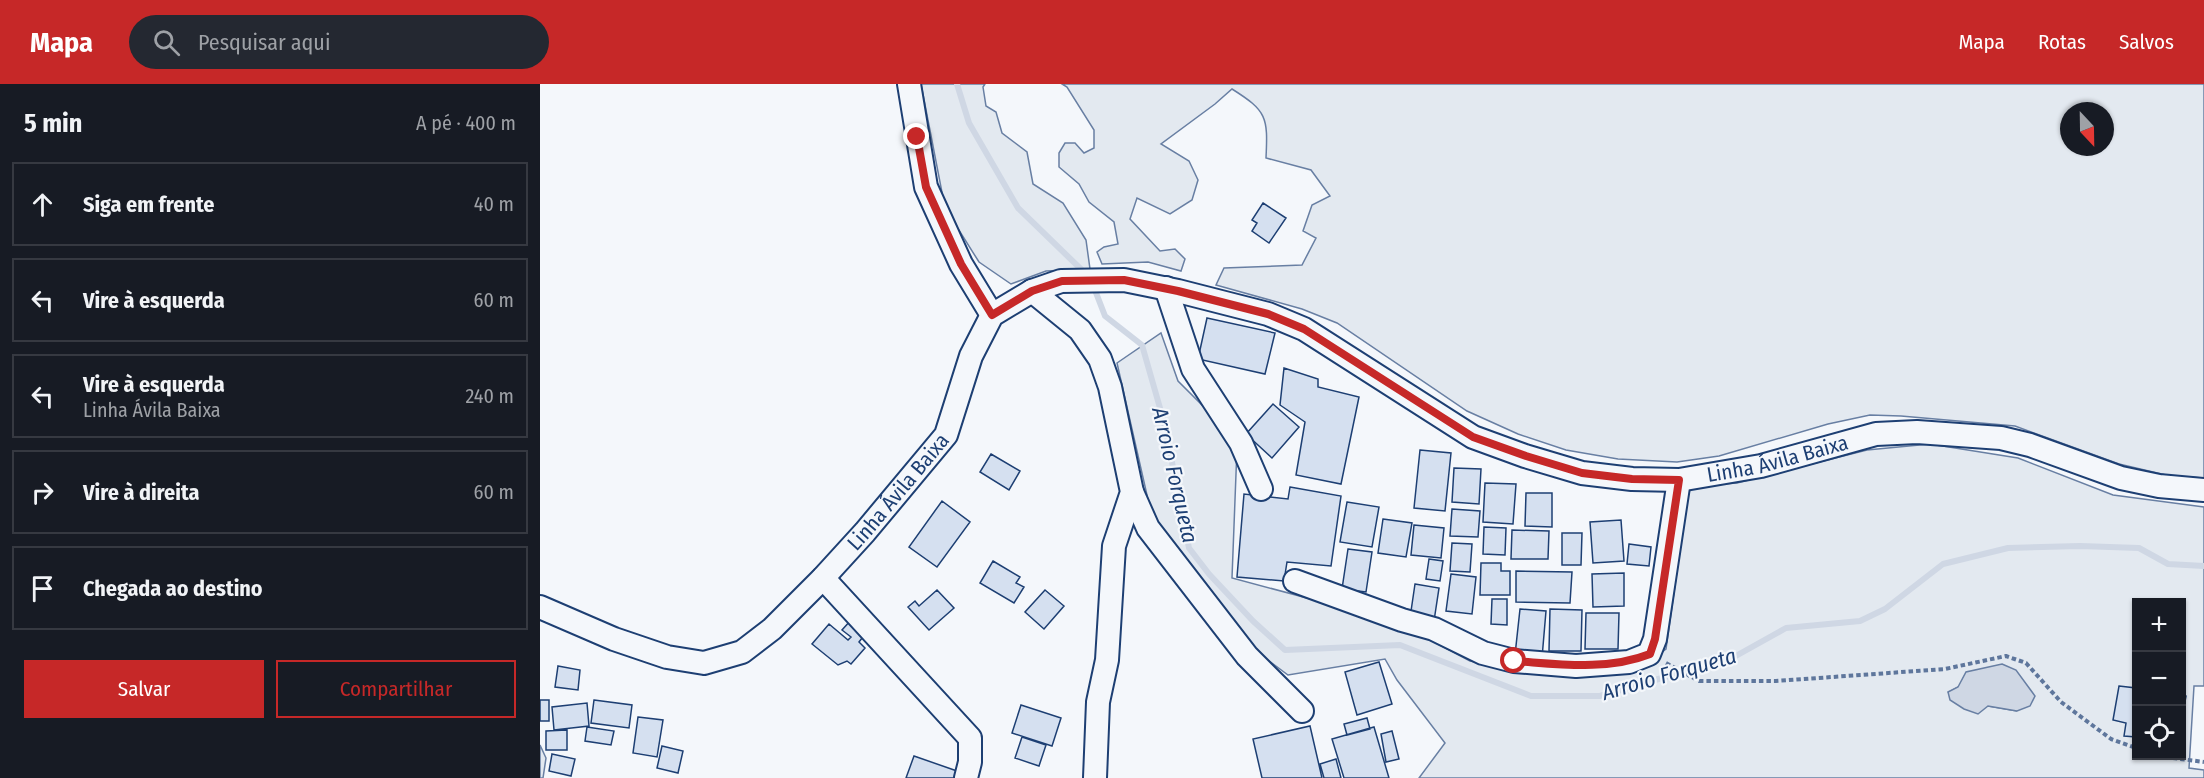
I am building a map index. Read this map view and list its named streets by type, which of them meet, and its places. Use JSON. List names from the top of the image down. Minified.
{"streets":{"street":["Linha Ávila Baixa"]},"water":["Arroio Forqueta"],"north":"bottom","page":{"header":"Mapa","search":"Pesquisar aqui","nav":["Mapa","Rotas","Salvos"],"heading":["5 min","A pé · 400 m"],"list":[["Siga em frente","40 m"],["Vire à esquerda","60 m"],["Vire à esquerda","Linha Ávila Baixa","240 m"],["Vire à direita","60 m"],"Chegada ao destino"],"map_buttons":["+","−"],"buttons":["Salvar","Compartilhar"]}}
